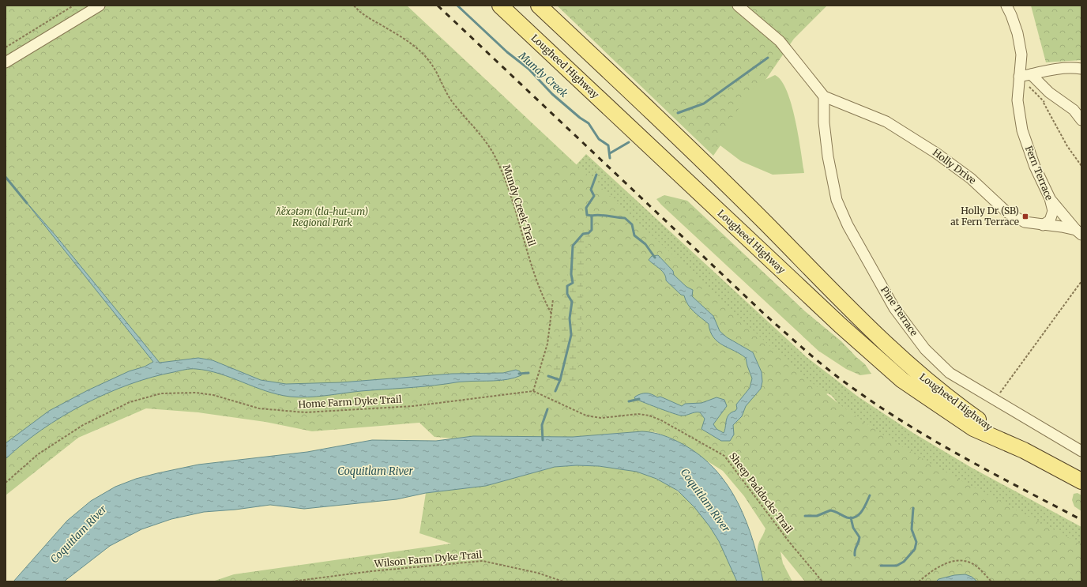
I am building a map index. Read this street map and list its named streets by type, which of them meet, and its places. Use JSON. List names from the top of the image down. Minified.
{"streets":{"main road":["Lougheed Highway"],"street":["Holly Drive","Fern Terrace","Pine Terrace"],"path":["Mundy Creek Trail","Home Farm Dyke Trail","Sheep Paddocks Trail","Wilson Farm Dyke Trail"]},"crossings":[["Holly Drive","Fern Terrace"],["Holly Drive","Pine Terrace"],["Home Farm Dyke Trail","Sheep Paddocks Trail"]],"water":["Mundy Creek","Coquitlam River"],"parks":["ƛ̓éxətəm (tla-hut-um) Regional Park"],"places":{"transit":["Holly Dr (SB) at Fern Terrace"]}}
